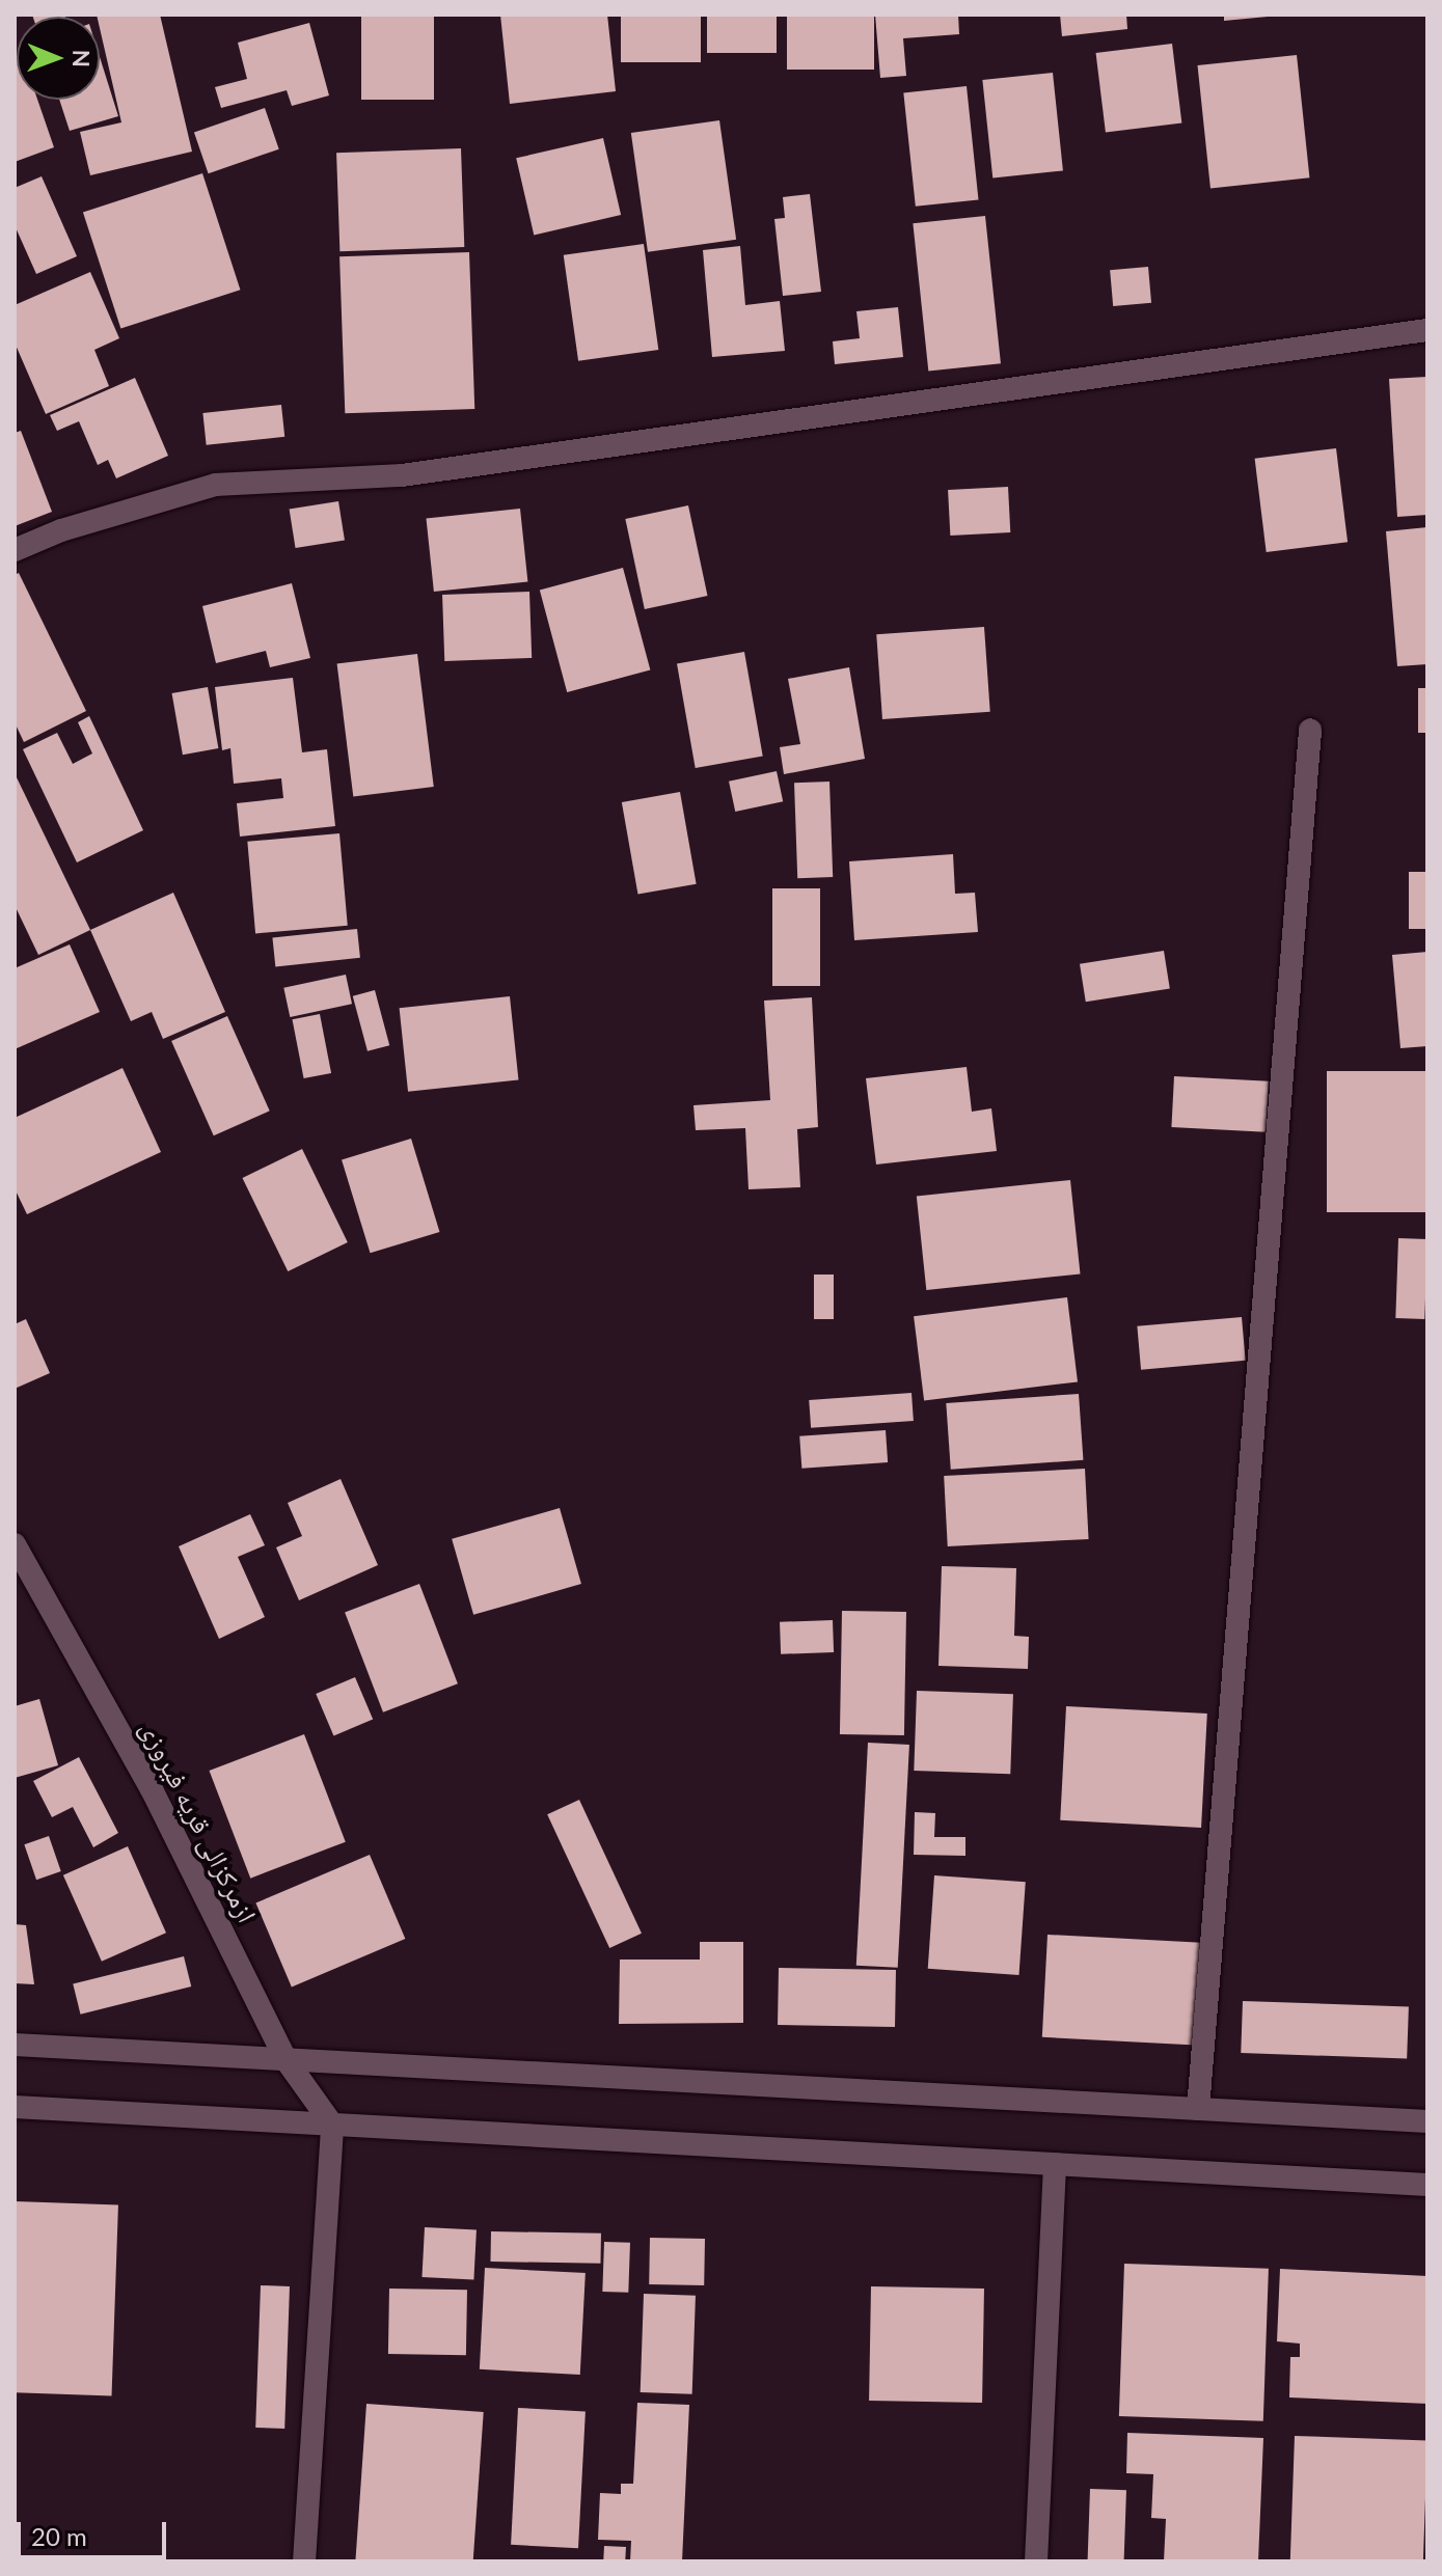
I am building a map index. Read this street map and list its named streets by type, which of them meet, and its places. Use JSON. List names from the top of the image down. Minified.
{"streets":{"street":["ازمرکزالی قریه فیروزی"]},"scale_bar":"20 m","north":"right"}
